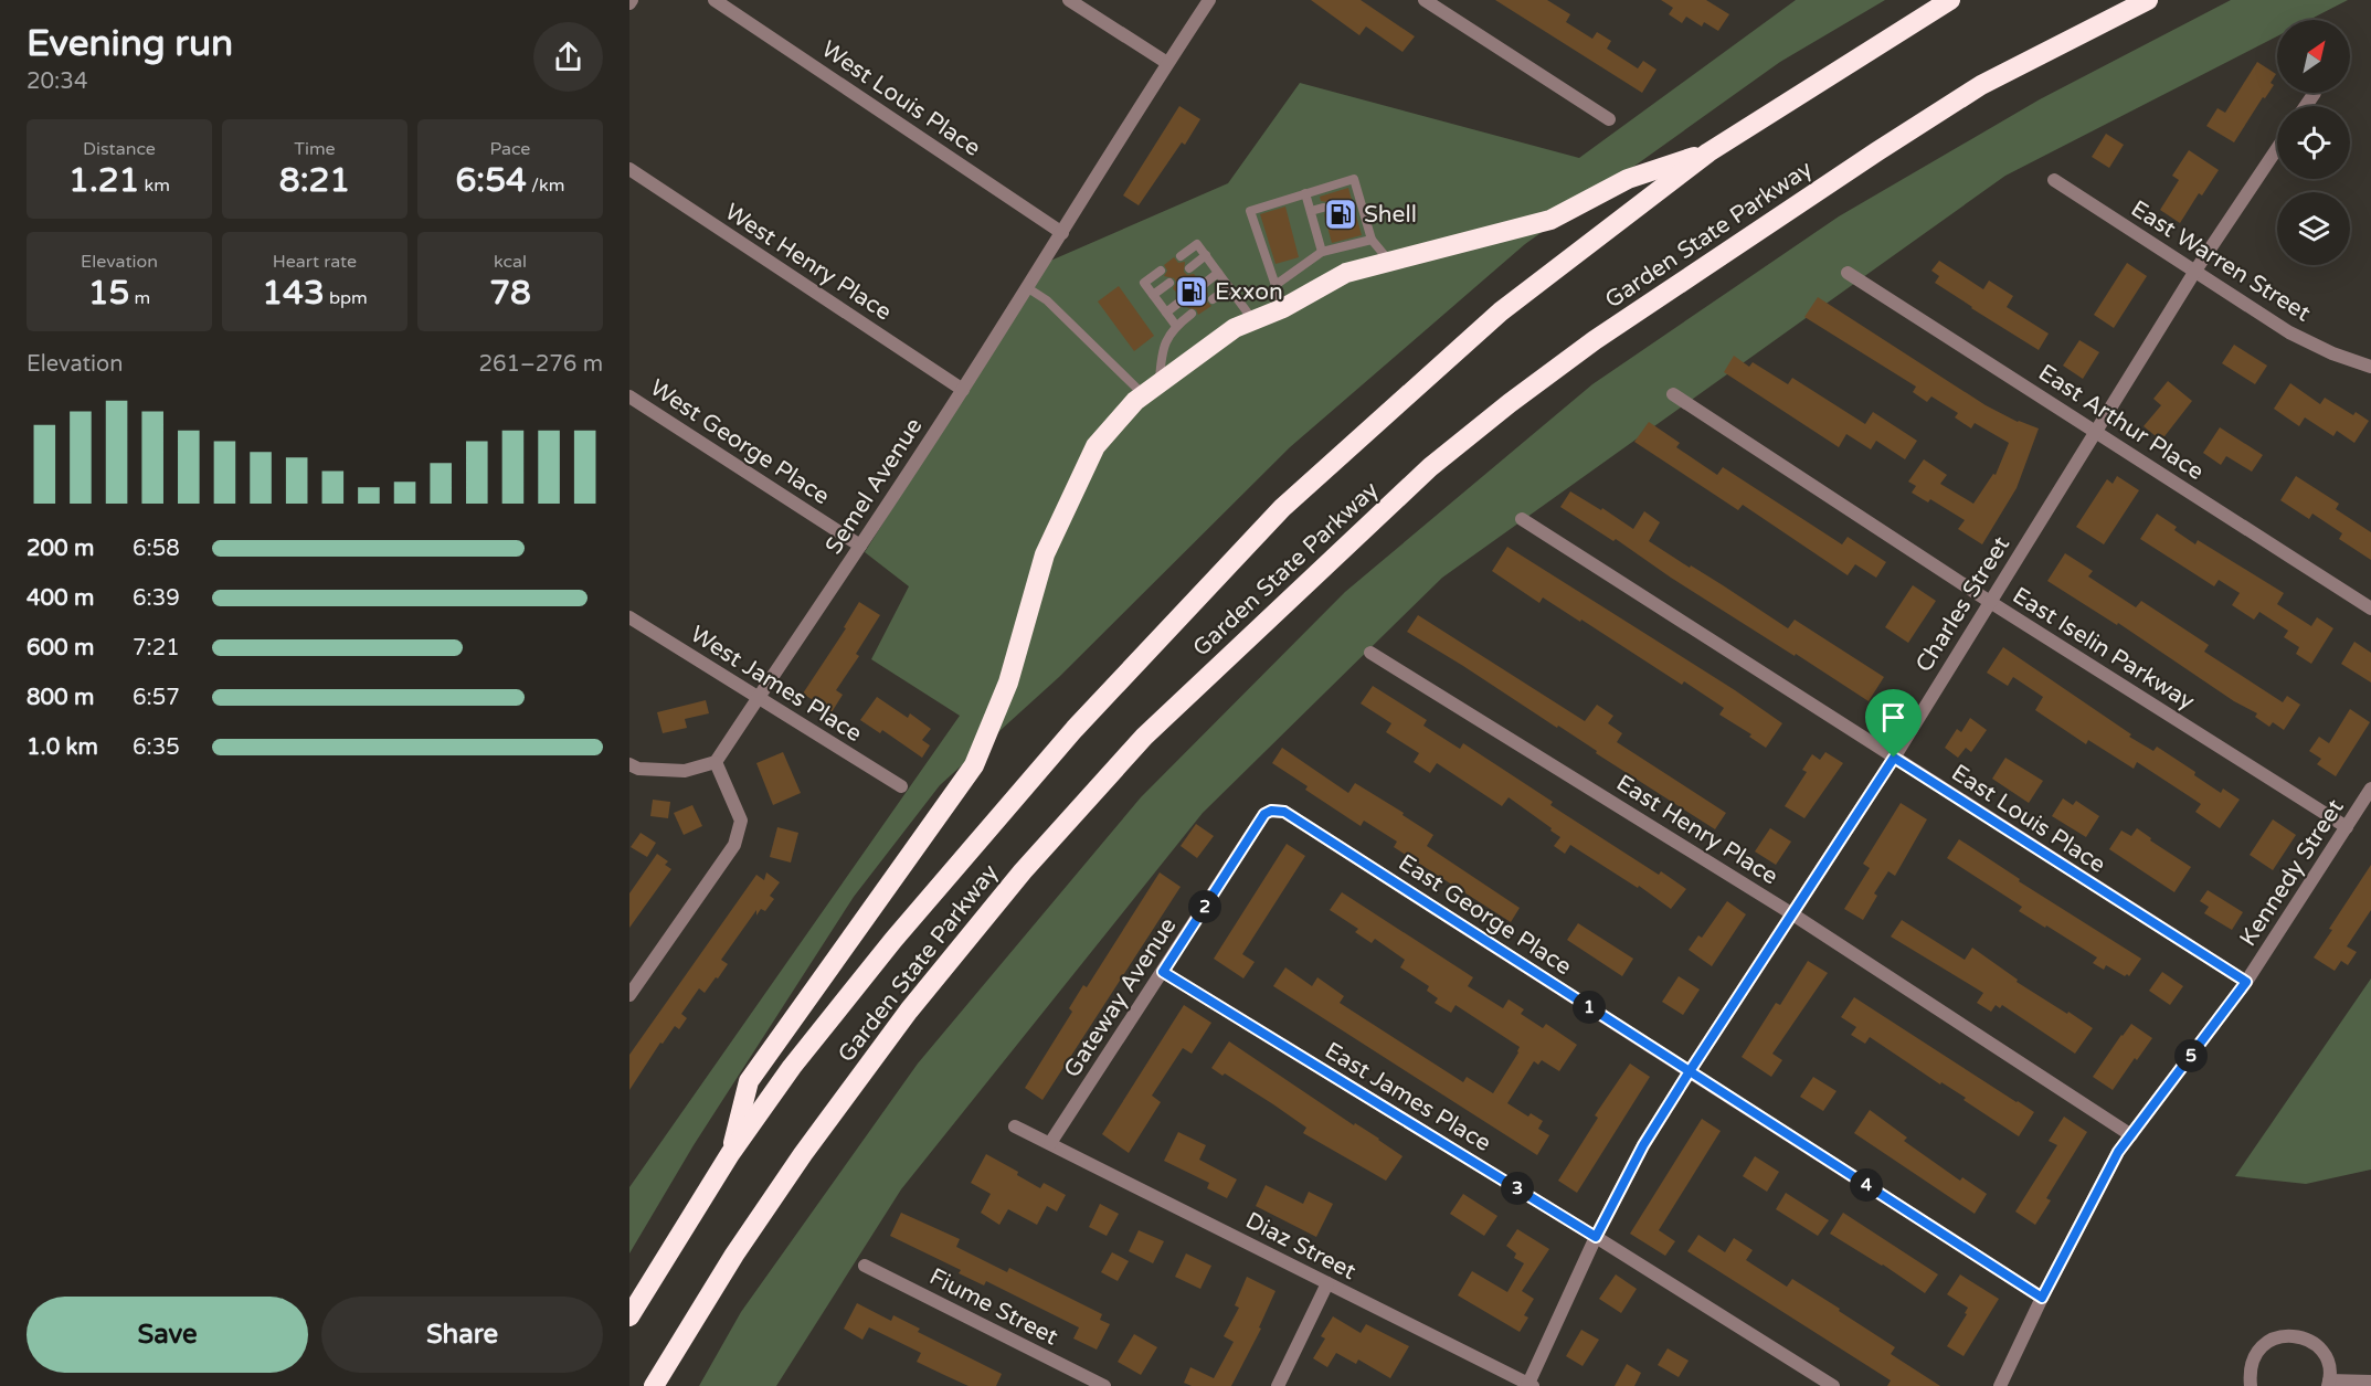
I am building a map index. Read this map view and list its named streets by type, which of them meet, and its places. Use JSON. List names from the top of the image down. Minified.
{"streets":{"highway":["Garden State Parkway"],"street":["West Louis Place","East Warren Street","West Henry Place","East Arthur Place","West George Place","Semel Avenue","Charles Street","East Iselin Parkway","West James Place","East Louis Place","East Henry Place","Kennedy Street","East George Place","Gateway Avenue","East James Place","Diaz Street","Fiume Street"]},"crossings":[["West Louis Place","Semel Avenue"],["East Warren Street","Charles Street"],["West Henry Place","Semel Avenue"],["East Arthur Place","Charles Street"],["West George Place","Semel Avenue"],["Semel Avenue","West James Place"],["Charles Street","East Iselin Parkway"],["Charles Street","East Louis Place"],["Charles Street","East Henry Place"],["Charles Street","East George Place"],["Charles Street","East James Place"],["Charles Street","Diaz Street"],["East Iselin Parkway","Kennedy Street"],["East Louis Place","Kennedy Street"],["East Henry Place","Kennedy Street"],["Kennedy Street","East George Place"],["East George Place","Gateway Avenue"],["Gateway Avenue","East James Place"],["Gateway Avenue","Diaz Street"]],"places":{"fuel station":["Shell","Exxon"]},"north":"top right","page":{"heading":["Evening run","20:34"],"stats":[["Distance","1.21 km"],["Time","8:21"],["Pace","6:54 /km"],["Elevation","15 m"],["Heart rate","143 bpm"],["kcal","78"]],"chart":["Elevation","261–276 m"],"list":[{"name":"200 m","note":"6:58"},{"name":"400 m","note":"6:39"},{"name":"600 m","note":"7:21"},{"name":"800 m","note":"6:57"},{"name":"1.0 km","note":"6:35"}],"pins":["2","1","5","4","3"],"buttons":["Save","Share"]}}
